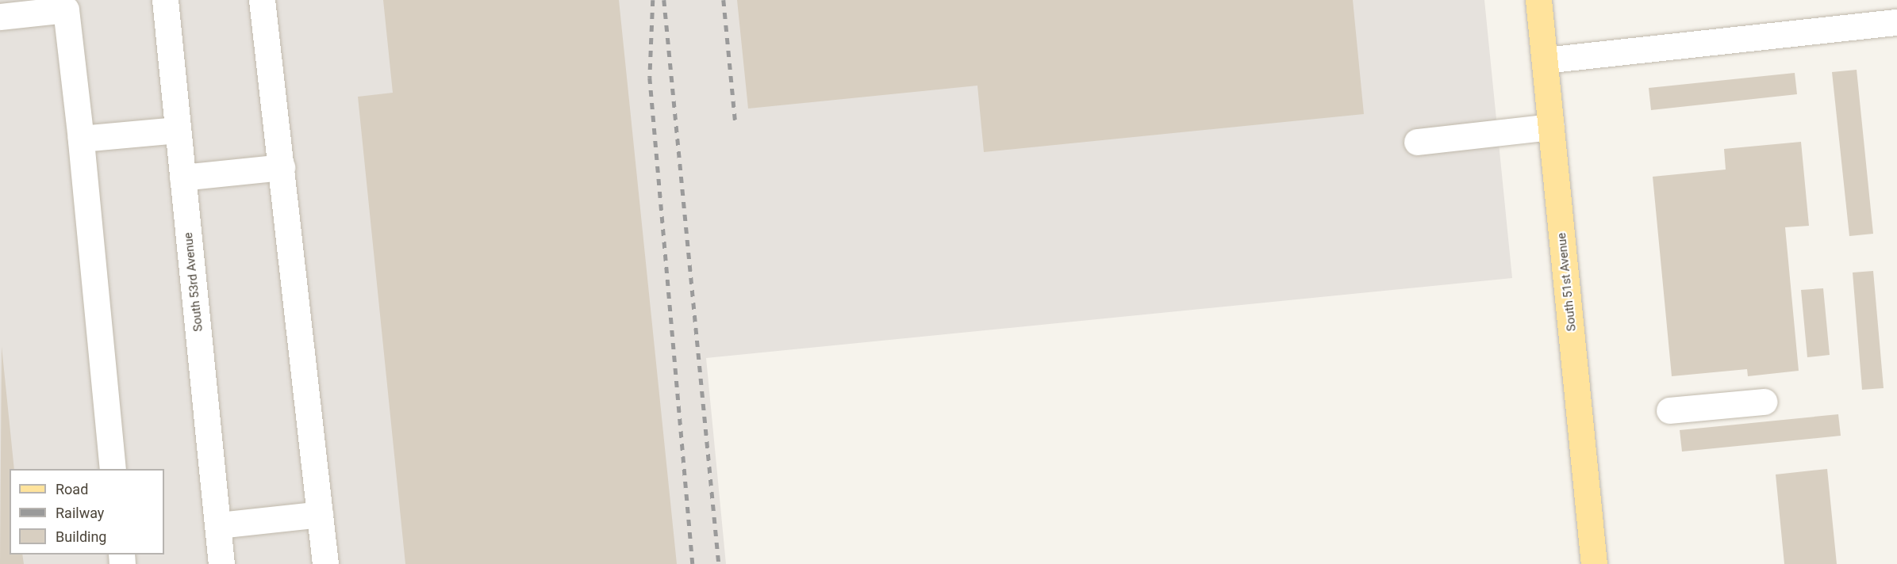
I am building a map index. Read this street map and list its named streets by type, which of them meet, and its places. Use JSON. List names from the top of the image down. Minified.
{"streets":{"main road":["South 51st Avenue"],"street":["South 53rd Avenue"]},"legend":["Road","Railway","Building"]}
